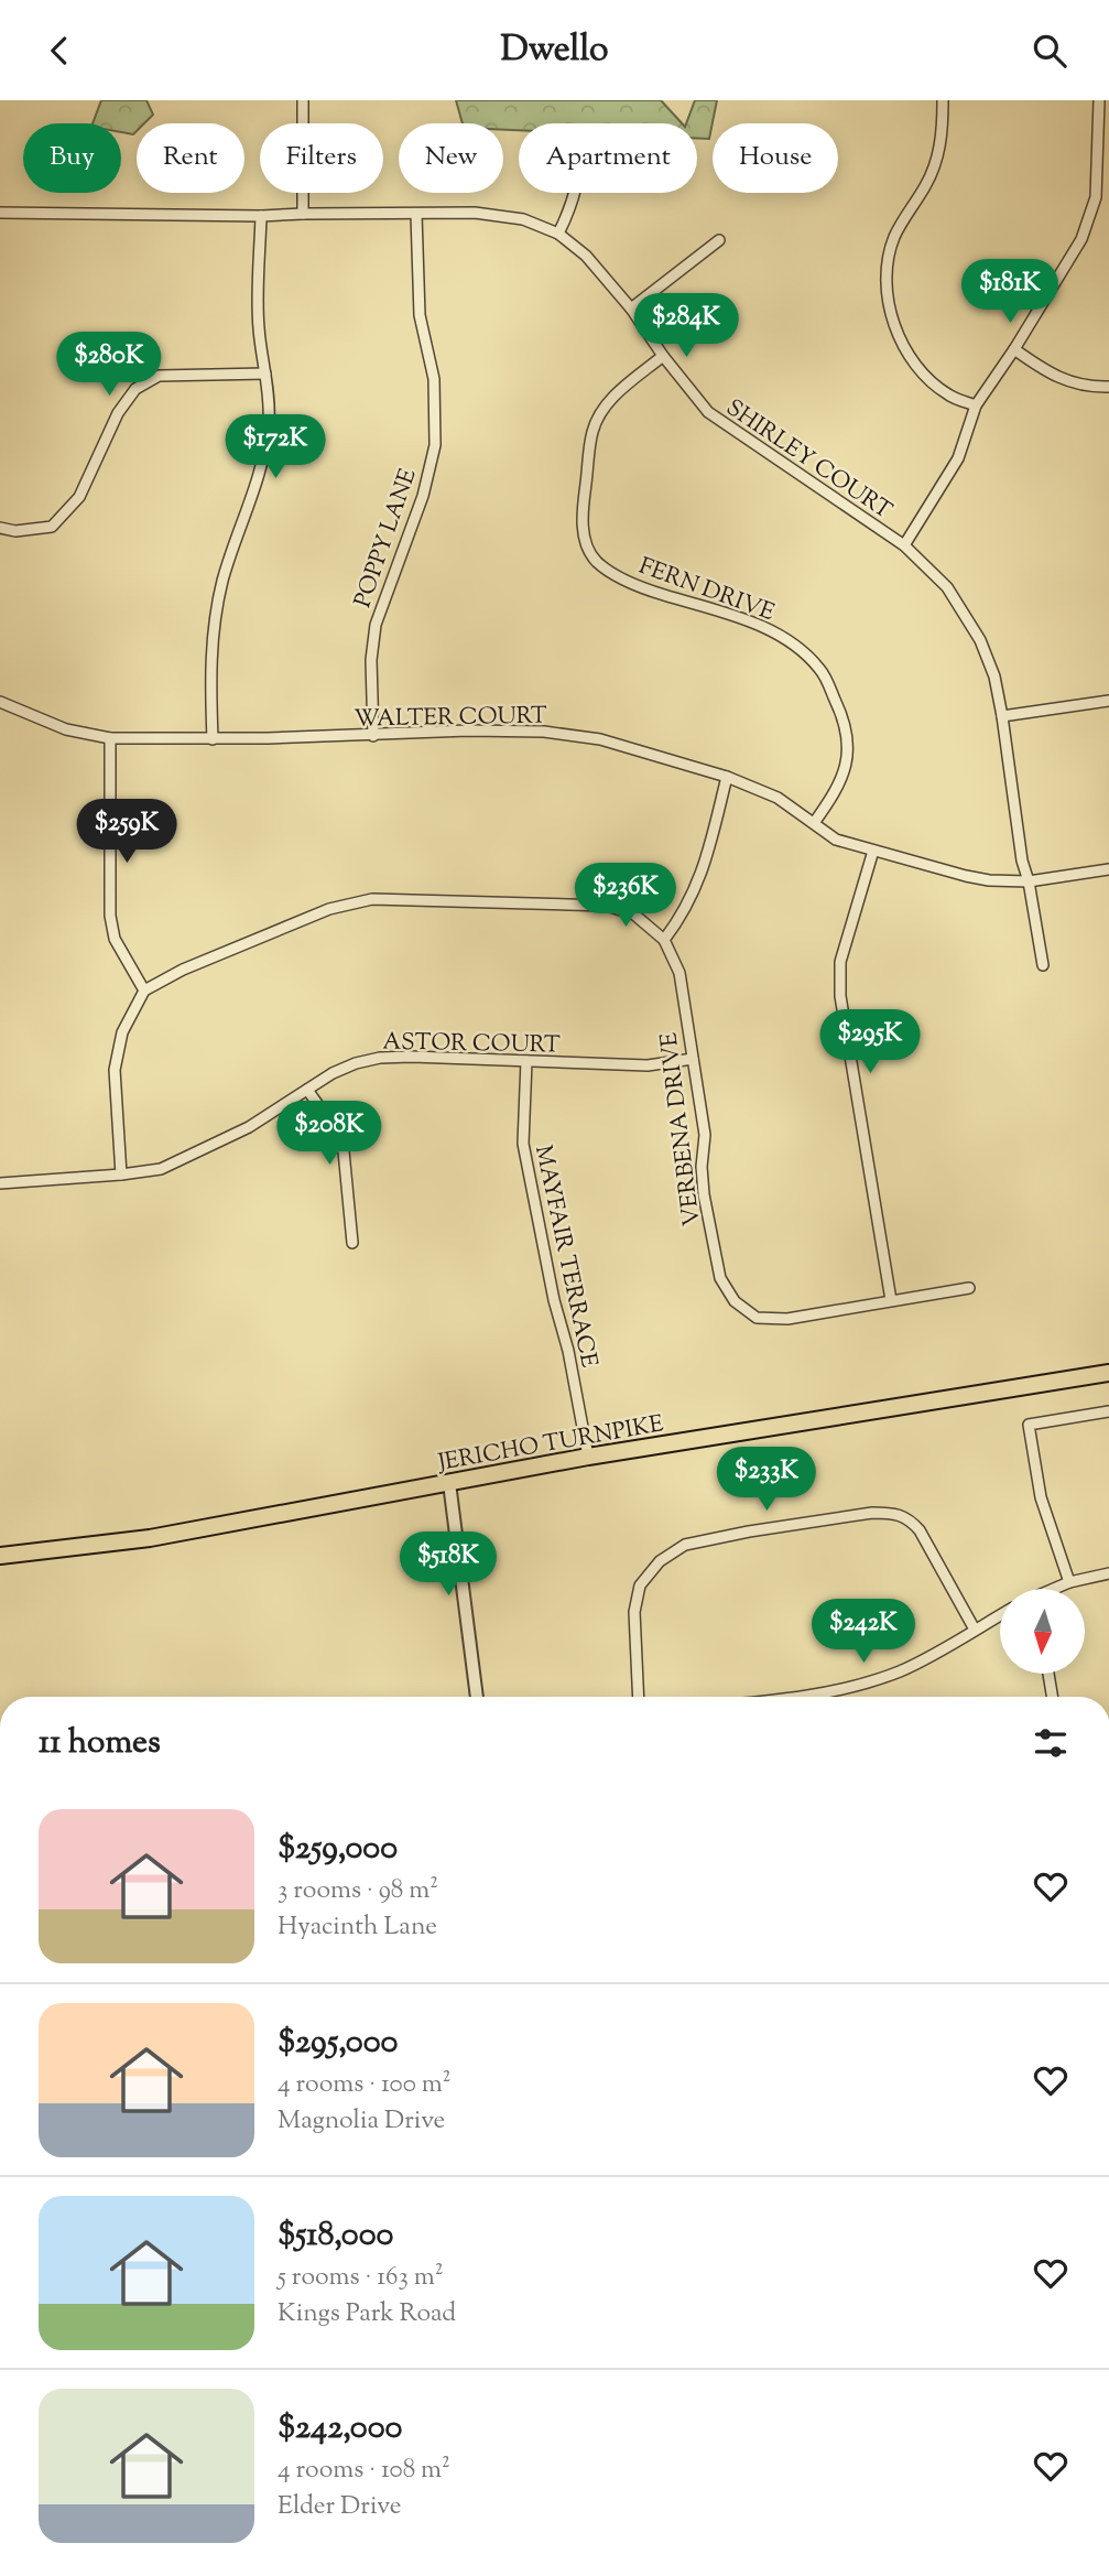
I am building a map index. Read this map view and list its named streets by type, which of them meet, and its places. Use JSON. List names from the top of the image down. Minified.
{"streets":{"main road":["JERICHO TURNPIKE"],"street":["SHIRLEY COURT","POPPY LANE","FERN DRIVE","WALTER COURT","ASTOR COURT","VERBENA DRIVE","MAYFAIR TERRACE"]},"crossings":[["SHIRLEY COURT","POPPY LANE"],["SHIRLEY COURT","FERN DRIVE"],["SHIRLEY COURT","WALTER COURT"],["POPPY LANE","WALTER COURT"],["FERN DRIVE","WALTER COURT"],["ASTOR COURT","VERBENA DRIVE"],["ASTOR COURT","MAYFAIR TERRACE"],["MAYFAIR TERRACE","JERICHO TURNPIKE"]],"north":"bottom","page":{"header":"Dwello","chip":["Buy","Rent","Filters","New","Apartment","House"],"price":["$181K","$284K","$280K","$172K","$259K","$236K","$295K","$208K","$233K","$518K","$242K"],"heading":"11 homes","list":[{"name":"$259,000","note":"3 rooms · 98 m² · Hyacinth Lane"},{"name":"$295,000","note":"4 rooms · 100 m² · Magnolia Drive"},{"name":"$518,000","note":"5 rooms · 163 m² · Kings Park Road"},{"name":"$242,000","note":"4 rooms · 108 m² · Elder Drive"}]}}
